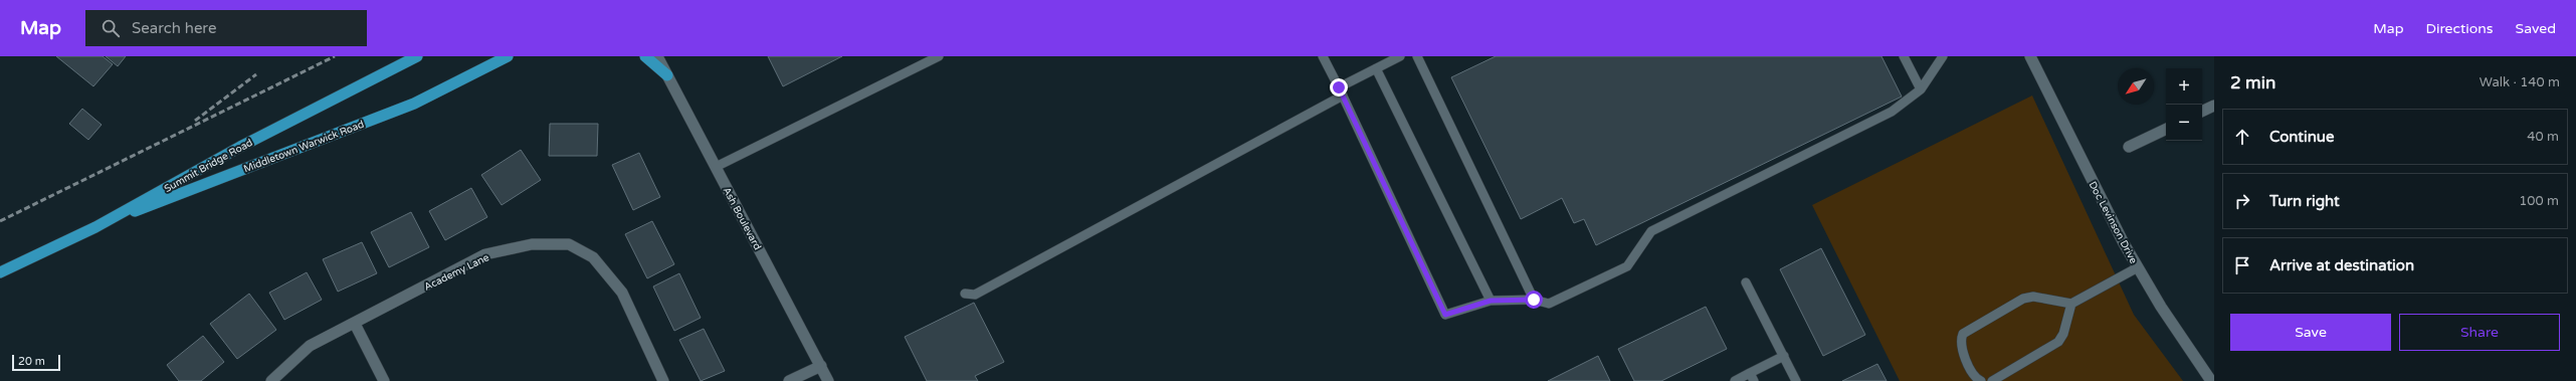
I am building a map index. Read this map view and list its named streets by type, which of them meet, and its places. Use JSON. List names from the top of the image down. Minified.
{"streets":{"main road":["Middletown Warwick Road","Summit Bridge Road"],"street":["Ash Boulevard","Doc Levinson Drive","Academy Lane"]},"crossings":[["Middletown Warwick Road","Summit Bridge Road"]],"scale_bar":"20 m","north":"bottom left","page":{"header":"Map","search":"Search here","nav":["Map","Directions","Saved"],"heading":["2 min","Walk · 140 m"],"map_buttons":["+","−"],"list":[["Continue","40 m"],["Turn right","100 m"],"Arrive at destination"],"buttons":["Save","Share"],"scale":"20 m"}}
